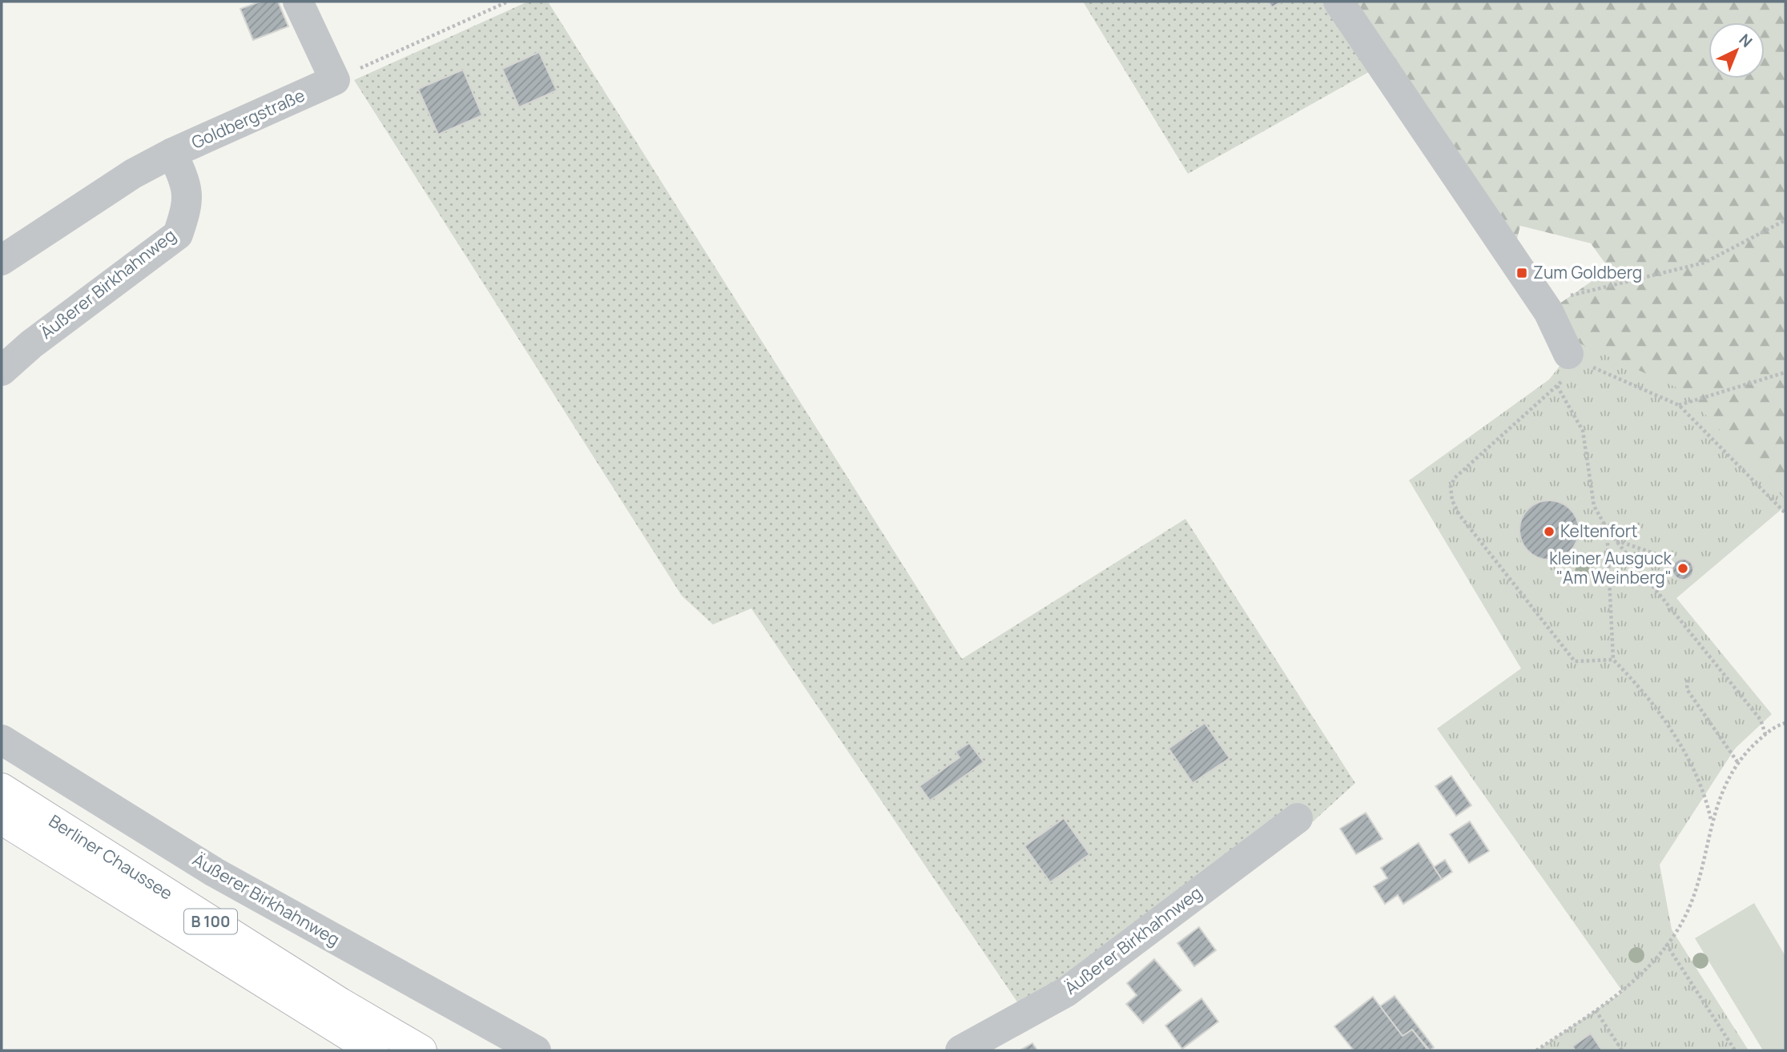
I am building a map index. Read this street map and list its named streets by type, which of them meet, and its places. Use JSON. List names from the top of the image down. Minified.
{"streets":{"highway":["Berliner Chaussee","B 100"],"street":["Goldbergstraße","Äußerer Birkhahnweg"]},"crossings":[["Goldbergstraße","Äußerer Birkhahnweg"]],"places":{"transit":["Zum Goldberg"],"other":["Keltenfort","kleiner Ausguck \"Am Weinberg\""]},"north":"top right"}
